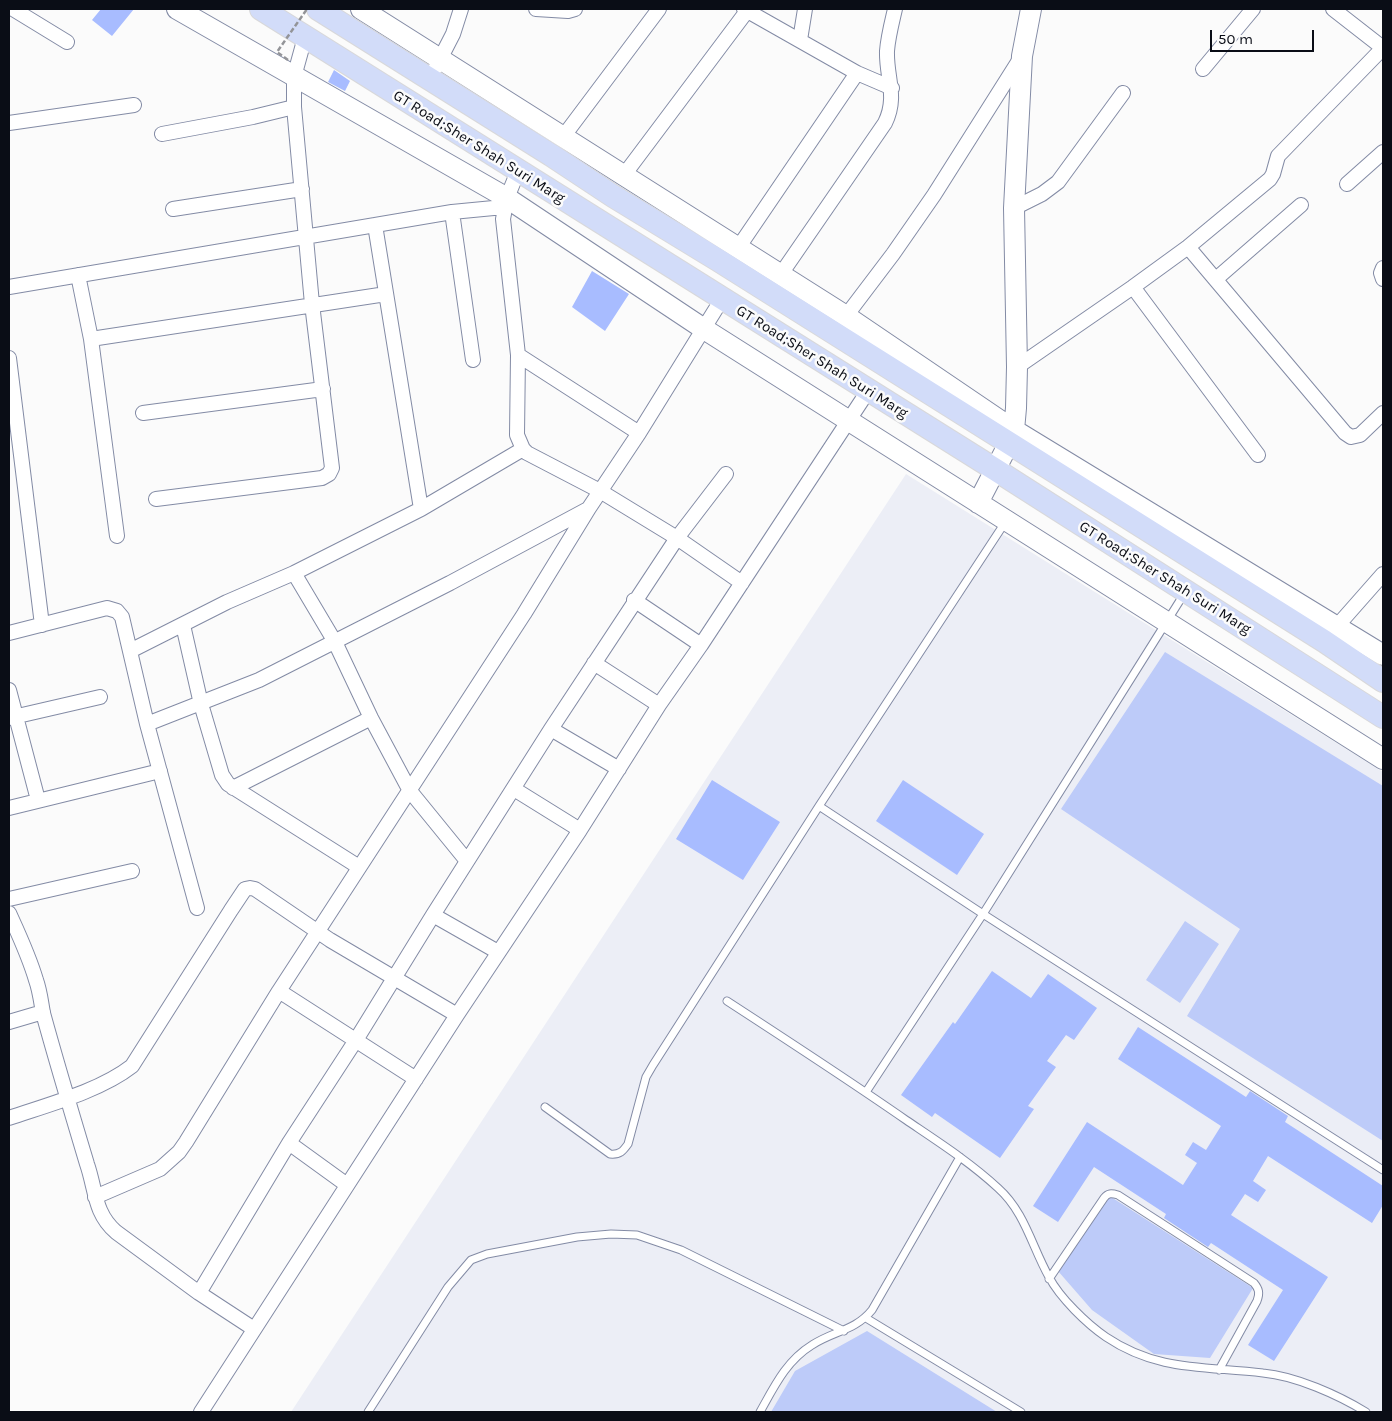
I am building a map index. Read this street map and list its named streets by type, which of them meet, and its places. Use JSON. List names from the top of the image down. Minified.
{"streets":{"main road":["GT Road;Sher Shah Suri Marg"]},"scale_bar":"50 m"}
